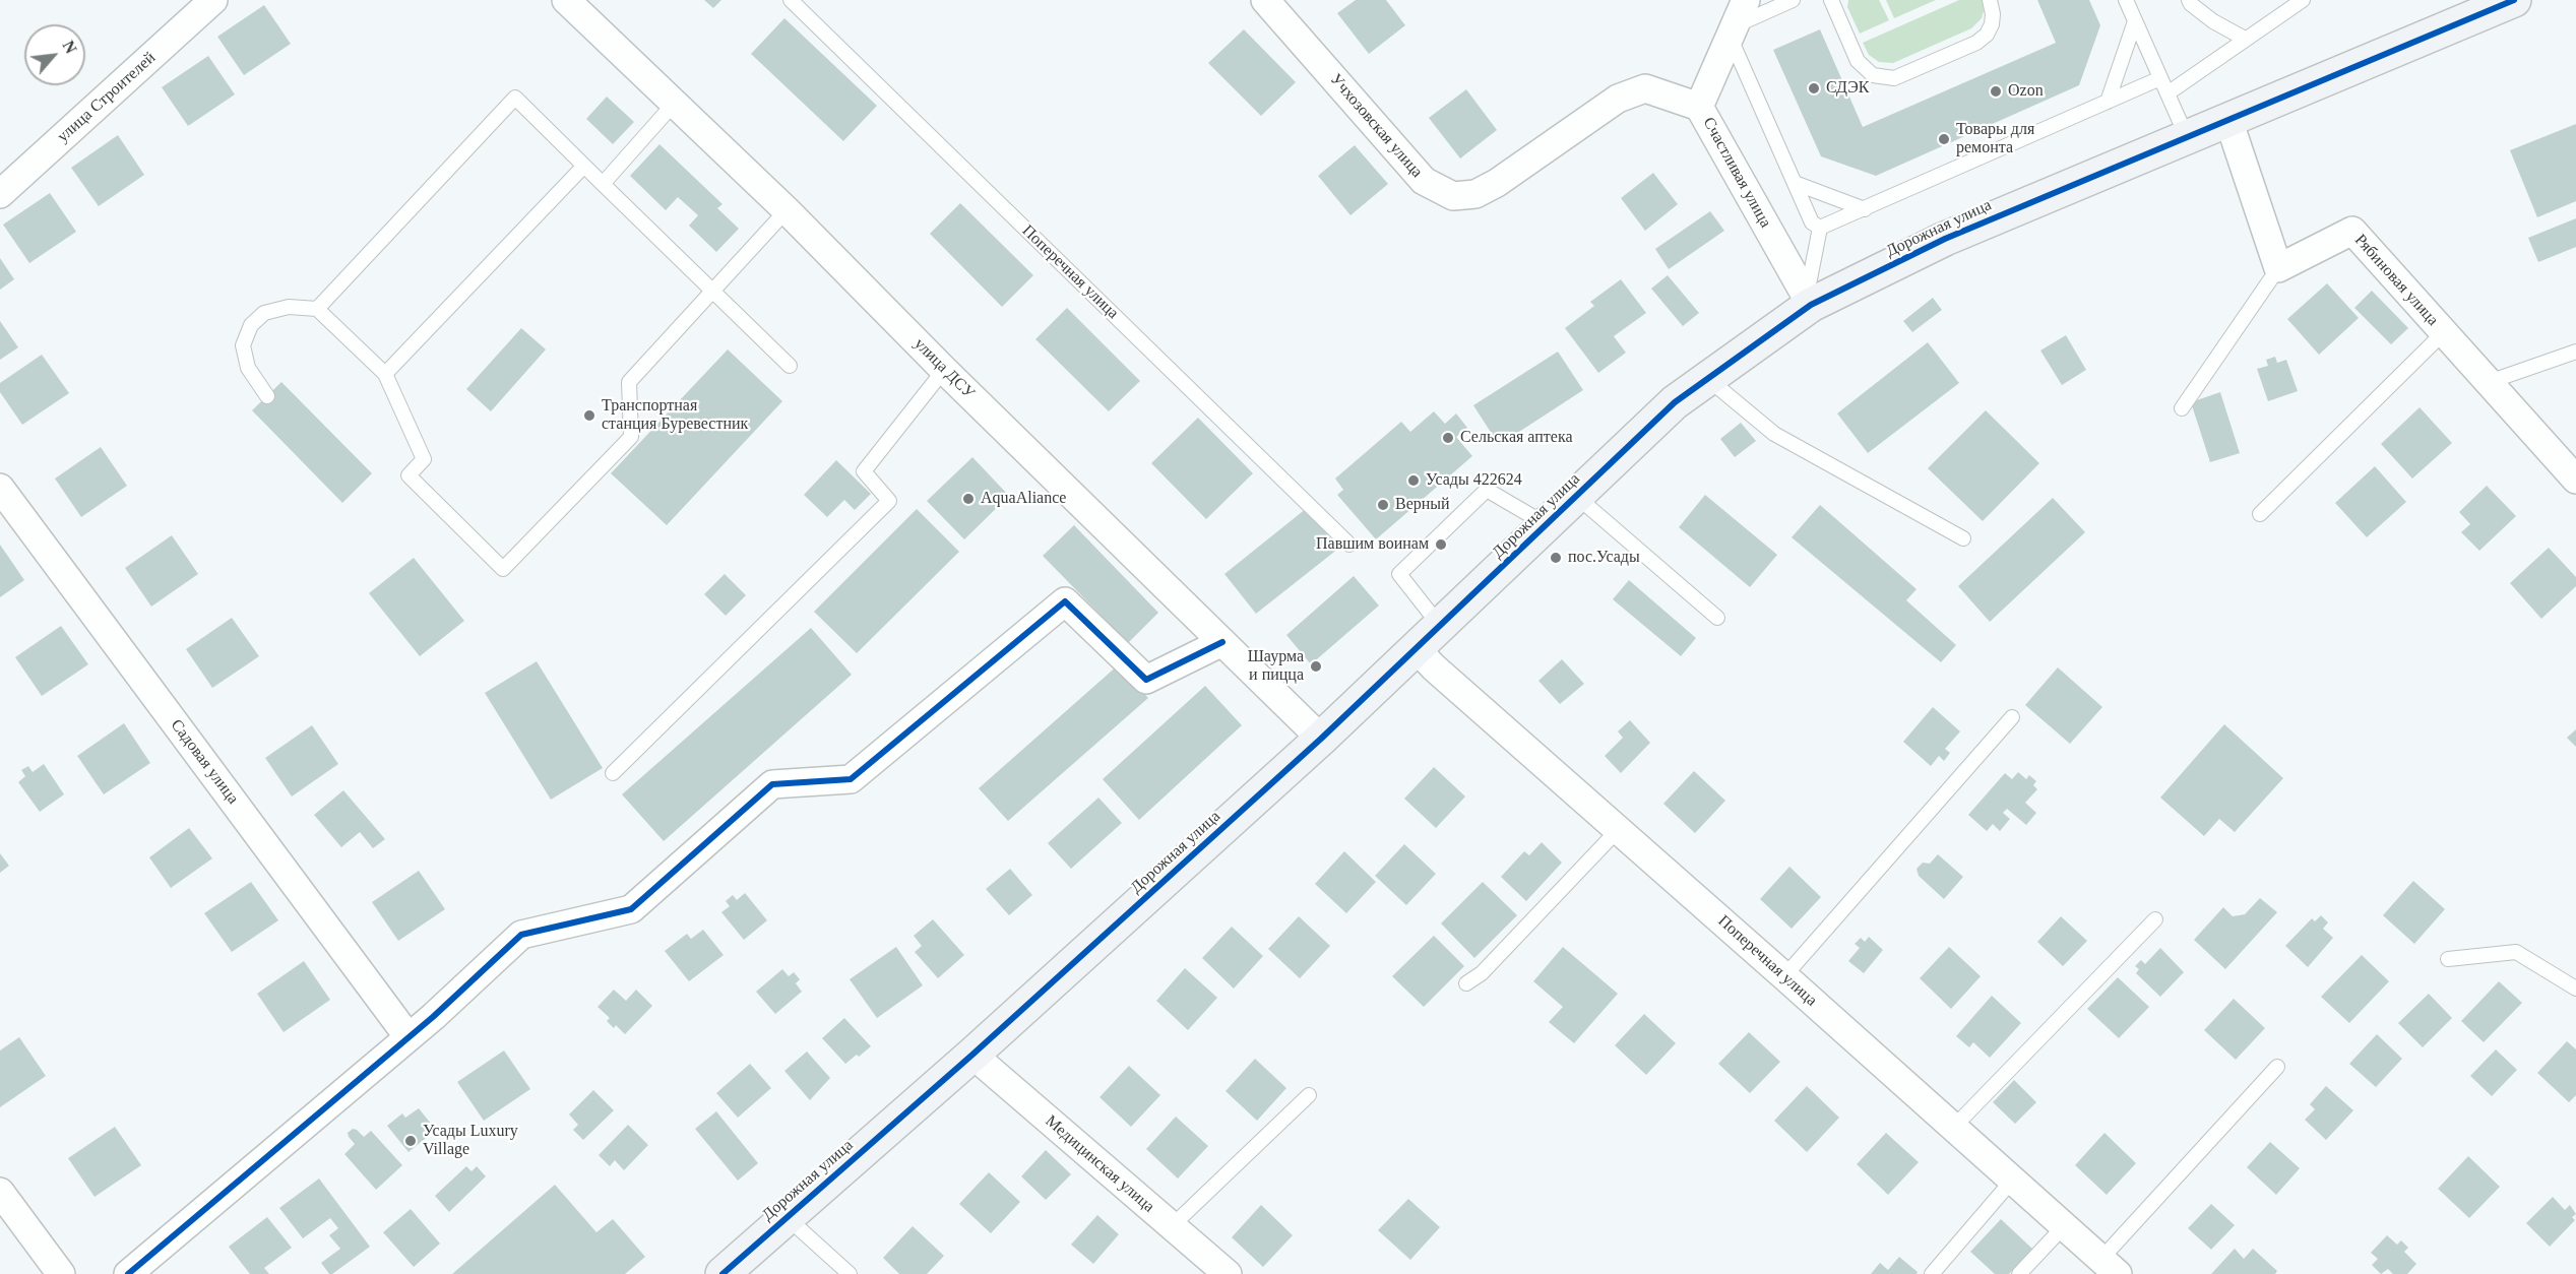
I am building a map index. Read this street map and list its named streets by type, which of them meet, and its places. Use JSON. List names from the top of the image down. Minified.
{"streets":{"street":["улица Строителей","Учхозовская улица","Счастливая улица","Дорожная улица","Поперечная улица","Рябиновая улица","улица ДСУ","Садовая улица","Медицинская улица"]},"crossings":[["Учхозовская улица","Счастливая улица"],["Счастливая улица","Дорожная улица"],["Дорожная улица","Поперечная улица"],["Дорожная улица","улица ДСУ"],["Дорожная улица","Медицинская улица"]],"places":["СДЭК","Ozon","Товары для ремонта","Транспортная станция Буревестник","Сельская аптека","Усады 422624","AquaAliance","Верный","Павшим воинам","пос.Усады","Шаурма и пицца","Усады Luxury Village"],"north":"top right"}
